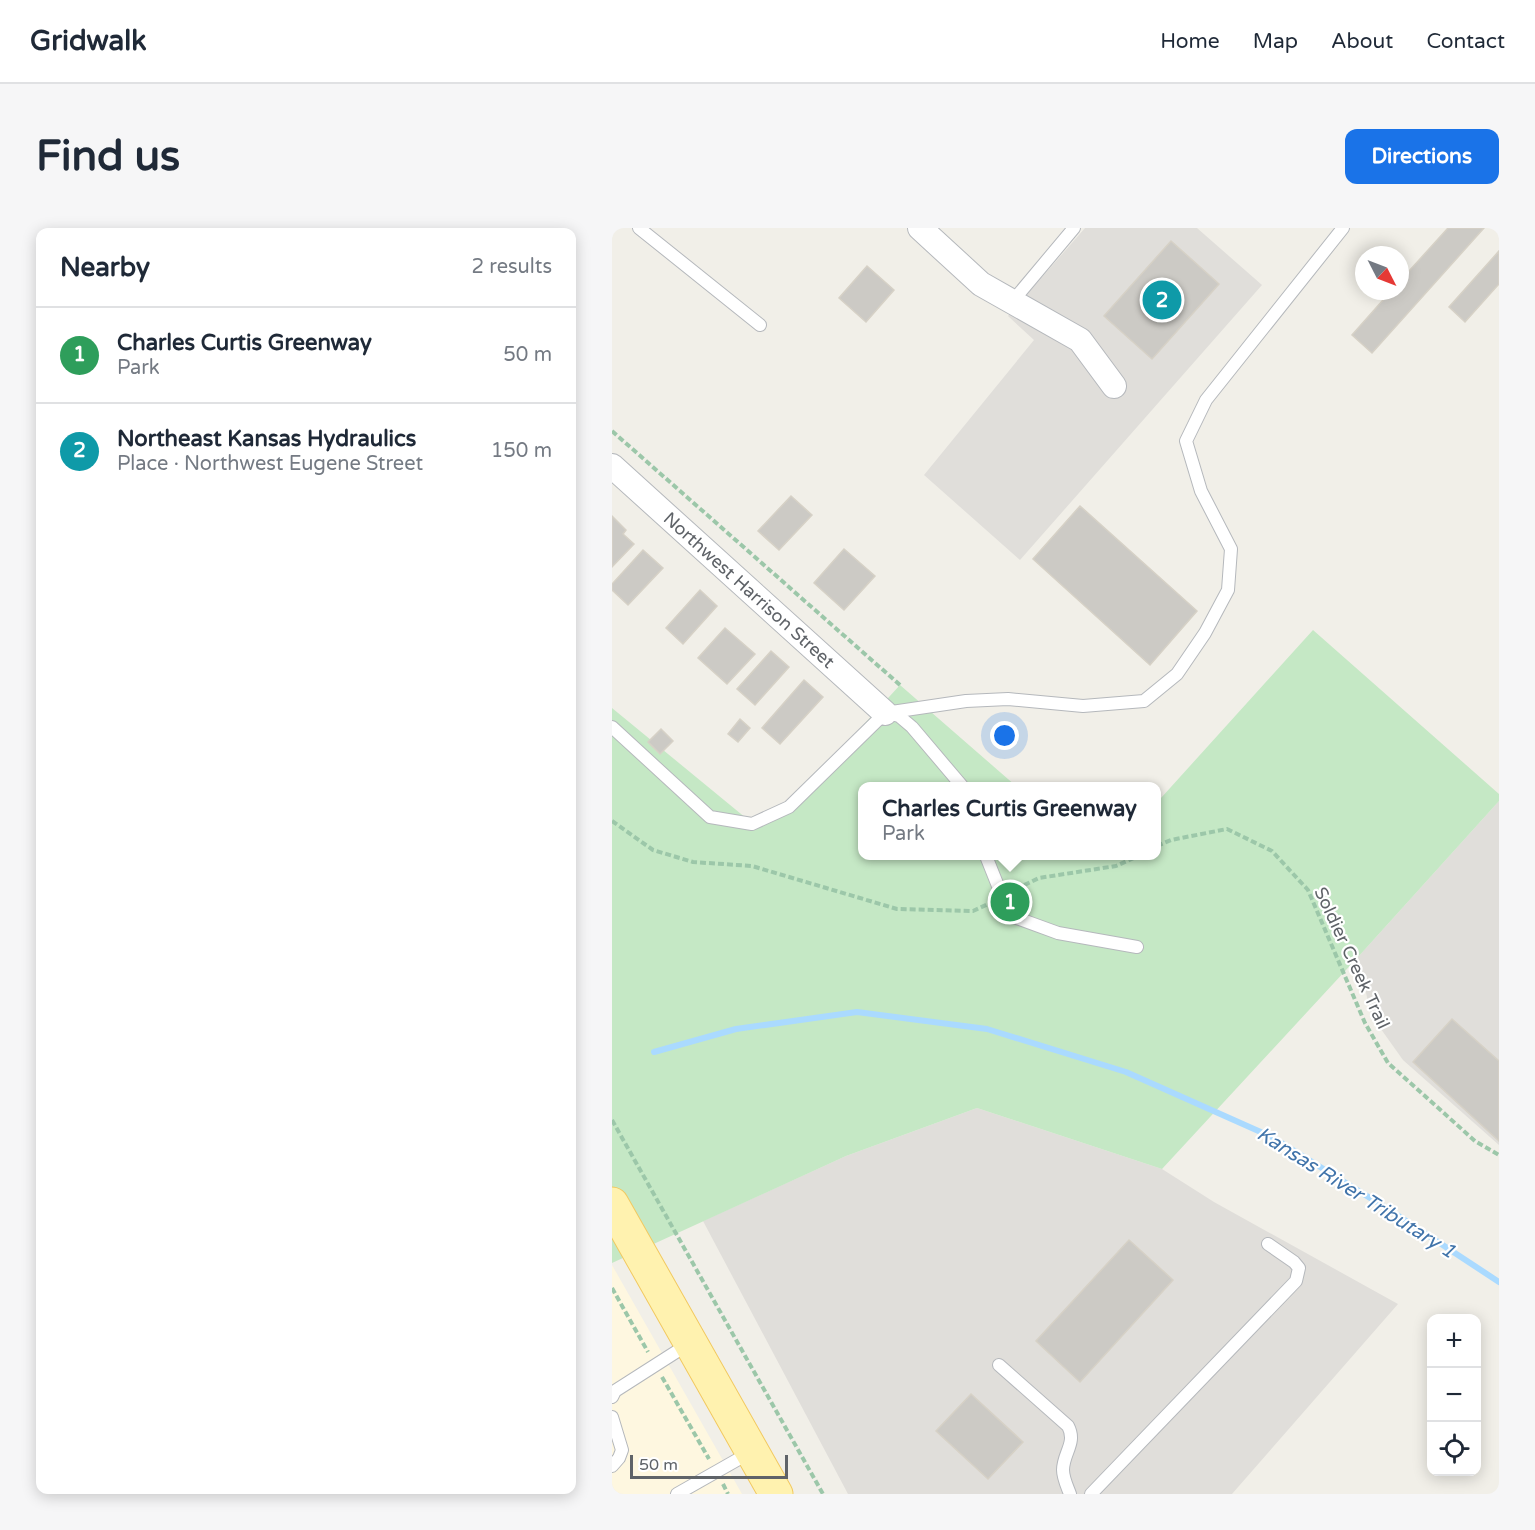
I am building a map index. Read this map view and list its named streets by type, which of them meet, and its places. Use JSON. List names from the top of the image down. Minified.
{"streets":{"street":["Northwest Harrison Street"],"path":["Soldier Creek Trail"]},"water":["Kansas River Tributary 1"],"scale_bar":"50 m","north":"bottom right","page":{"header":"Gridwalk","nav":["Home","Map","About","Contact"],"buttons":"Directions","title":"Find us","heading":["Nearby","2 results"],"pins":["2","1"],"list":[{"mark":"1","name":"Charles Curtis Greenway","note":"Park","value":"50 m"},{"mark":"2","name":"Northeast Kansas Hydraulics","note":"Place · Northwest Eugene Street","value":"150 m"}],"popup":["Charles Curtis Greenway","Park"],"map_buttons":["+","−"],"scale":"50 m"}}
